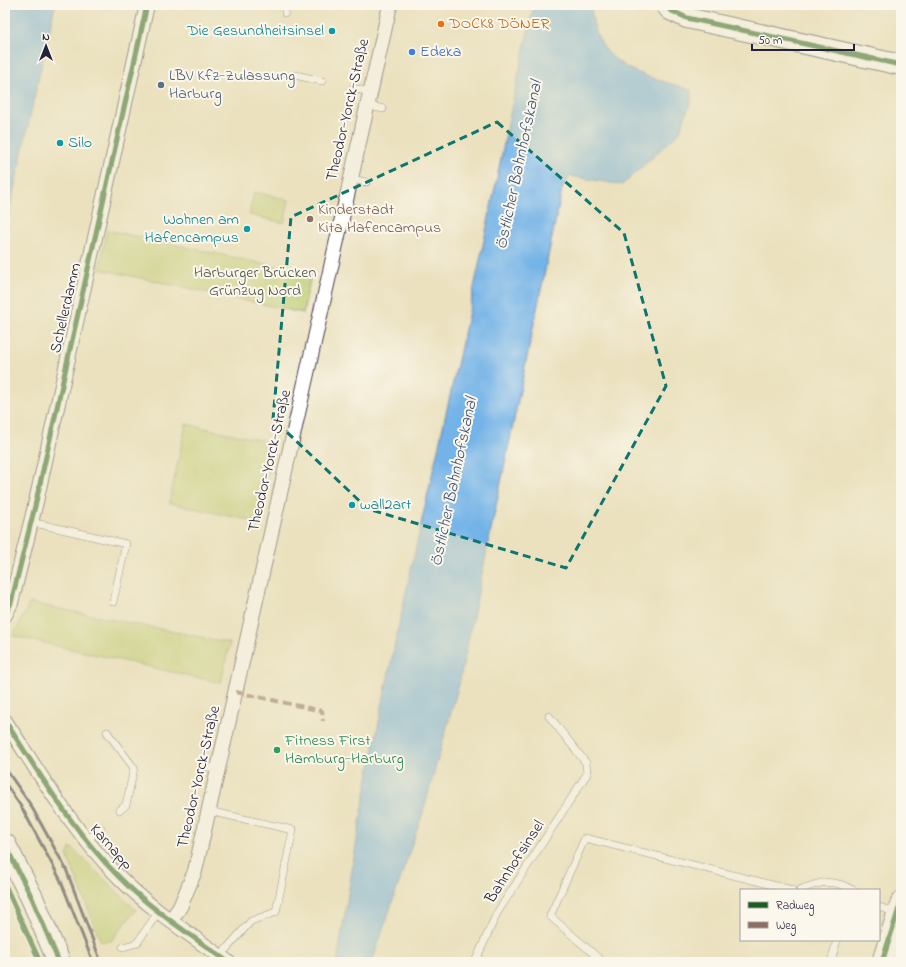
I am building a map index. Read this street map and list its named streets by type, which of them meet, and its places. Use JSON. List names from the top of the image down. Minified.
{"streets":{"street":["Theodor-Yorck-Straße","Schellerdamm","Karnapp"],"lane":["Bahnhofsinsel"]},"crossings":[["Theodor-Yorck-Straße","Karnapp"]],"water":["Östlicher Bahnhofskanal"],"parks":["Harburger Brücken Grünzug Nord"],"places":["DOCK8 DÖNER","Die Gesundheitsinsel","Edeka","LBV Kfz-Zulassung Harburg","Silo","Kinderstadt Kita Hafencampus","Wohnen am Hafencampus","wall2art","Fitness First Hamburg-Harburg"],"legend":["Radweg","Weg"],"scale_bar":"50 m","north":"top"}
